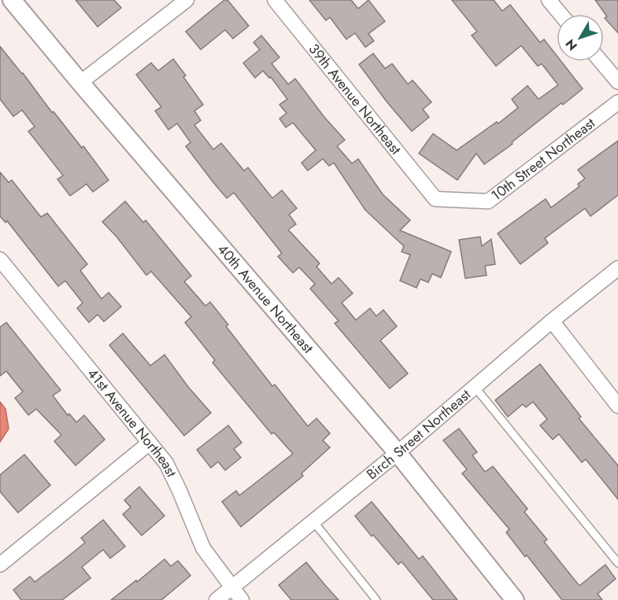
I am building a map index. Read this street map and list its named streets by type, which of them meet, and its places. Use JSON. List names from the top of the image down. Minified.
{"streets":{"street":["39th Avenue Northeast","10th Street Northeast","40th Avenue Northeast","41st Avenue Northeast","Birch Street Northeast"]},"crossings":[["39th Avenue Northeast","10th Street Northeast"],["40th Avenue Northeast","Birch Street Northeast"],["41st Avenue Northeast","Birch Street Northeast"]],"north":"bottom left"}
